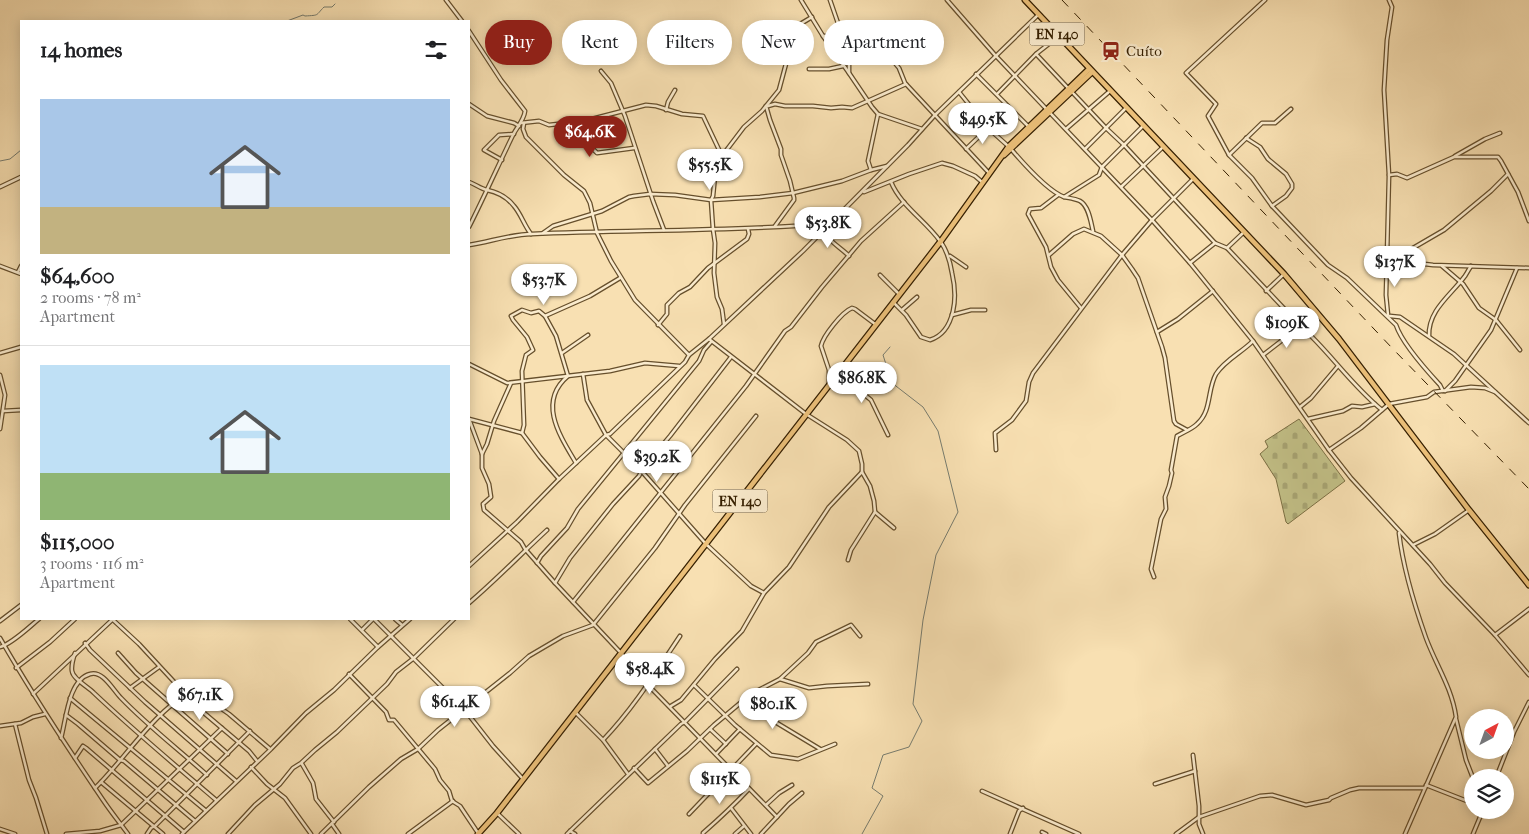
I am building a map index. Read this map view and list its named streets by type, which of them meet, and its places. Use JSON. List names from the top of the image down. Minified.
{"streets":{"main road":["EN 140"]},"places":{"station":["Cuíto"]},"north":"top right","page":{"chip":["Buy","Rent","Filters","New","Apartment"],"heading":"14 homes","list":[{"name":"$64,600","note":"2 rooms · 78 m² · Apartment"},{"name":"$115,000","note":"3 rooms · 116 m² · Apartment"}],"price":["$49.5K","$64.6K","$55.5K","$53.8K","$137K","$53.7K","$109K","$86.8K","$39.2K","$58.4K","$67.1K","$61.4K","$80.1K","$115K"]}}
